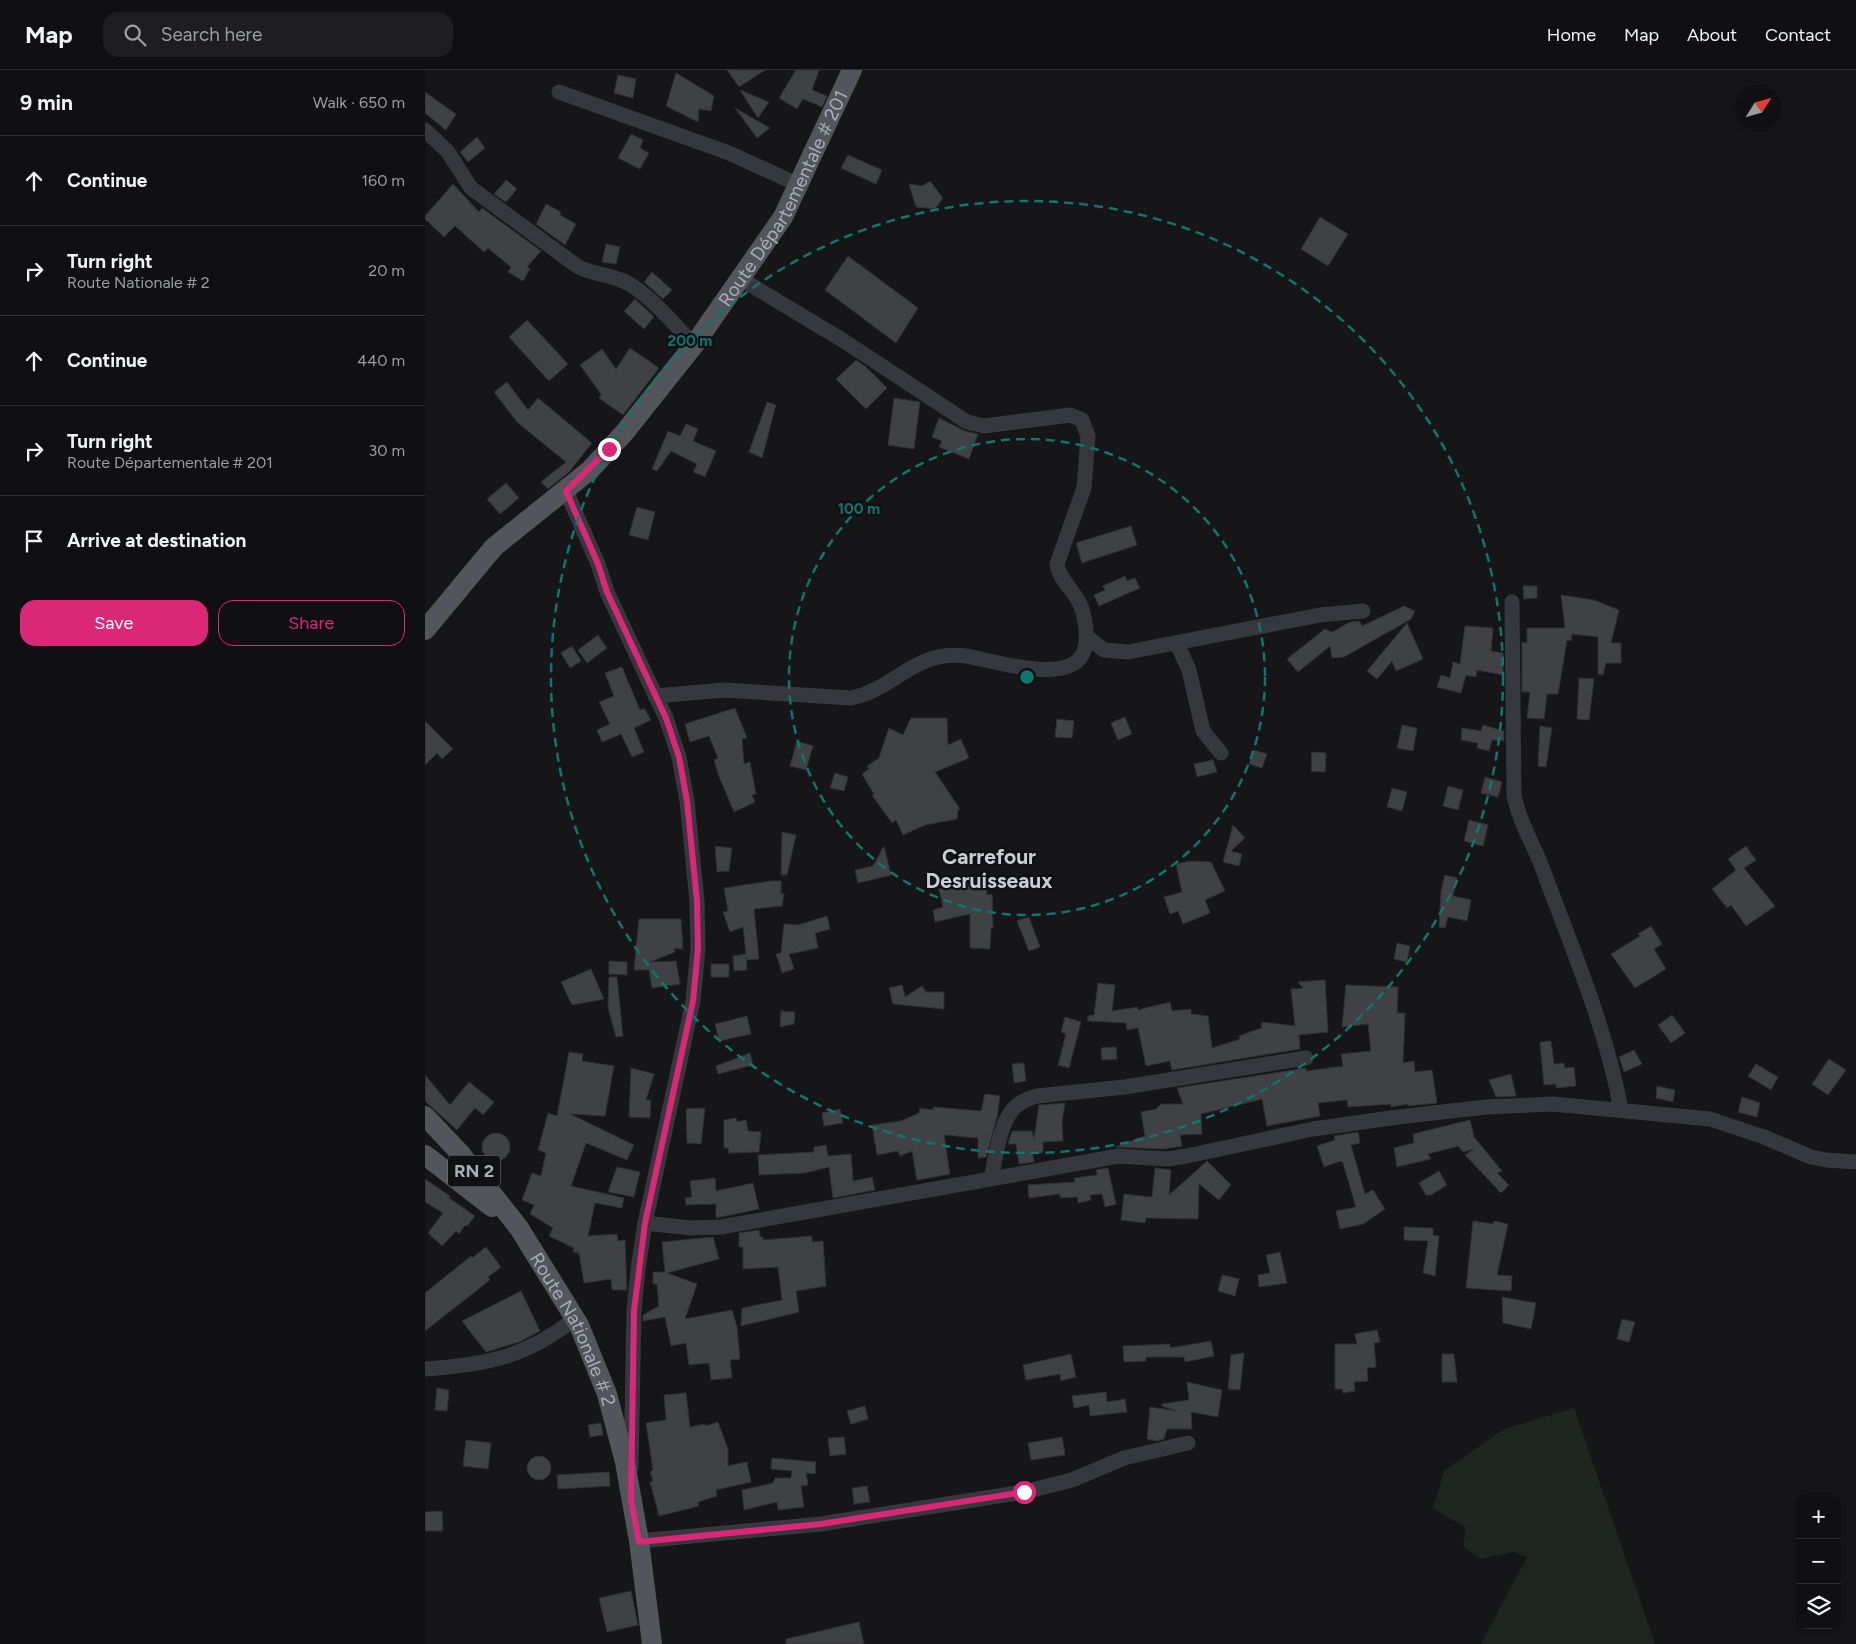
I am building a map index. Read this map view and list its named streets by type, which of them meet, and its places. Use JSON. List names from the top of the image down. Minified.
{"streets":{"main road":["Route Départementale # 201","RN 2","Route Nationale # 2"]},"districts":["Carrefour Desruisseaux"],"north":"top right","page":{"header":"Map","search":"Search here","nav":["Home","Map","About","Contact"],"heading":["9 min","Walk · 650 m"],"list":[["Continue","160 m"],["Turn right","Route Nationale # 2","20 m"],["Continue","440 m"],["Turn right","Route Départementale # 201","30 m"],"Arrive at destination"],"buttons":["Save","Share"],"map_buttons":["+","−"]},"rings":["200 m","100 m"]}
